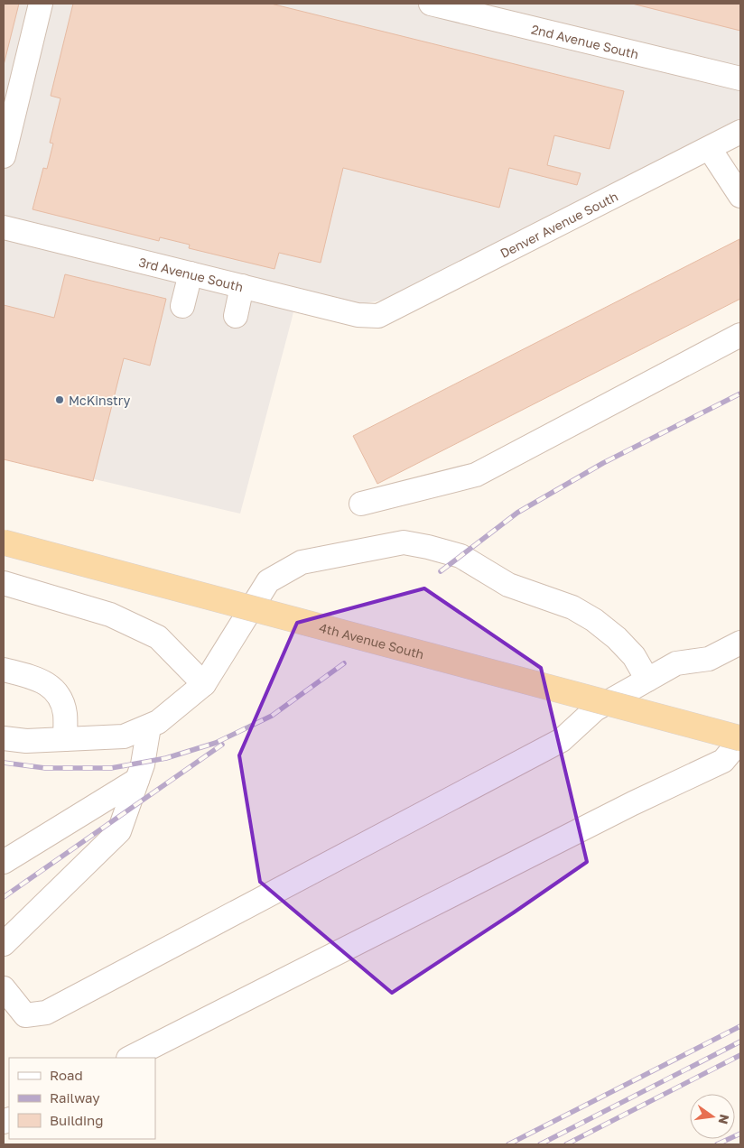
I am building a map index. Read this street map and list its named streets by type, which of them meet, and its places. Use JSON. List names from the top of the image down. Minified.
{"streets":{"main road":["4th Avenue South"],"street":["2nd Avenue South","Denver Avenue South","3rd Avenue South"]},"crossings":[["Denver Avenue South","3rd Avenue South"]],"places":["McKinstry"],"legend":["Road","Railway","Building"],"north":"right"}
